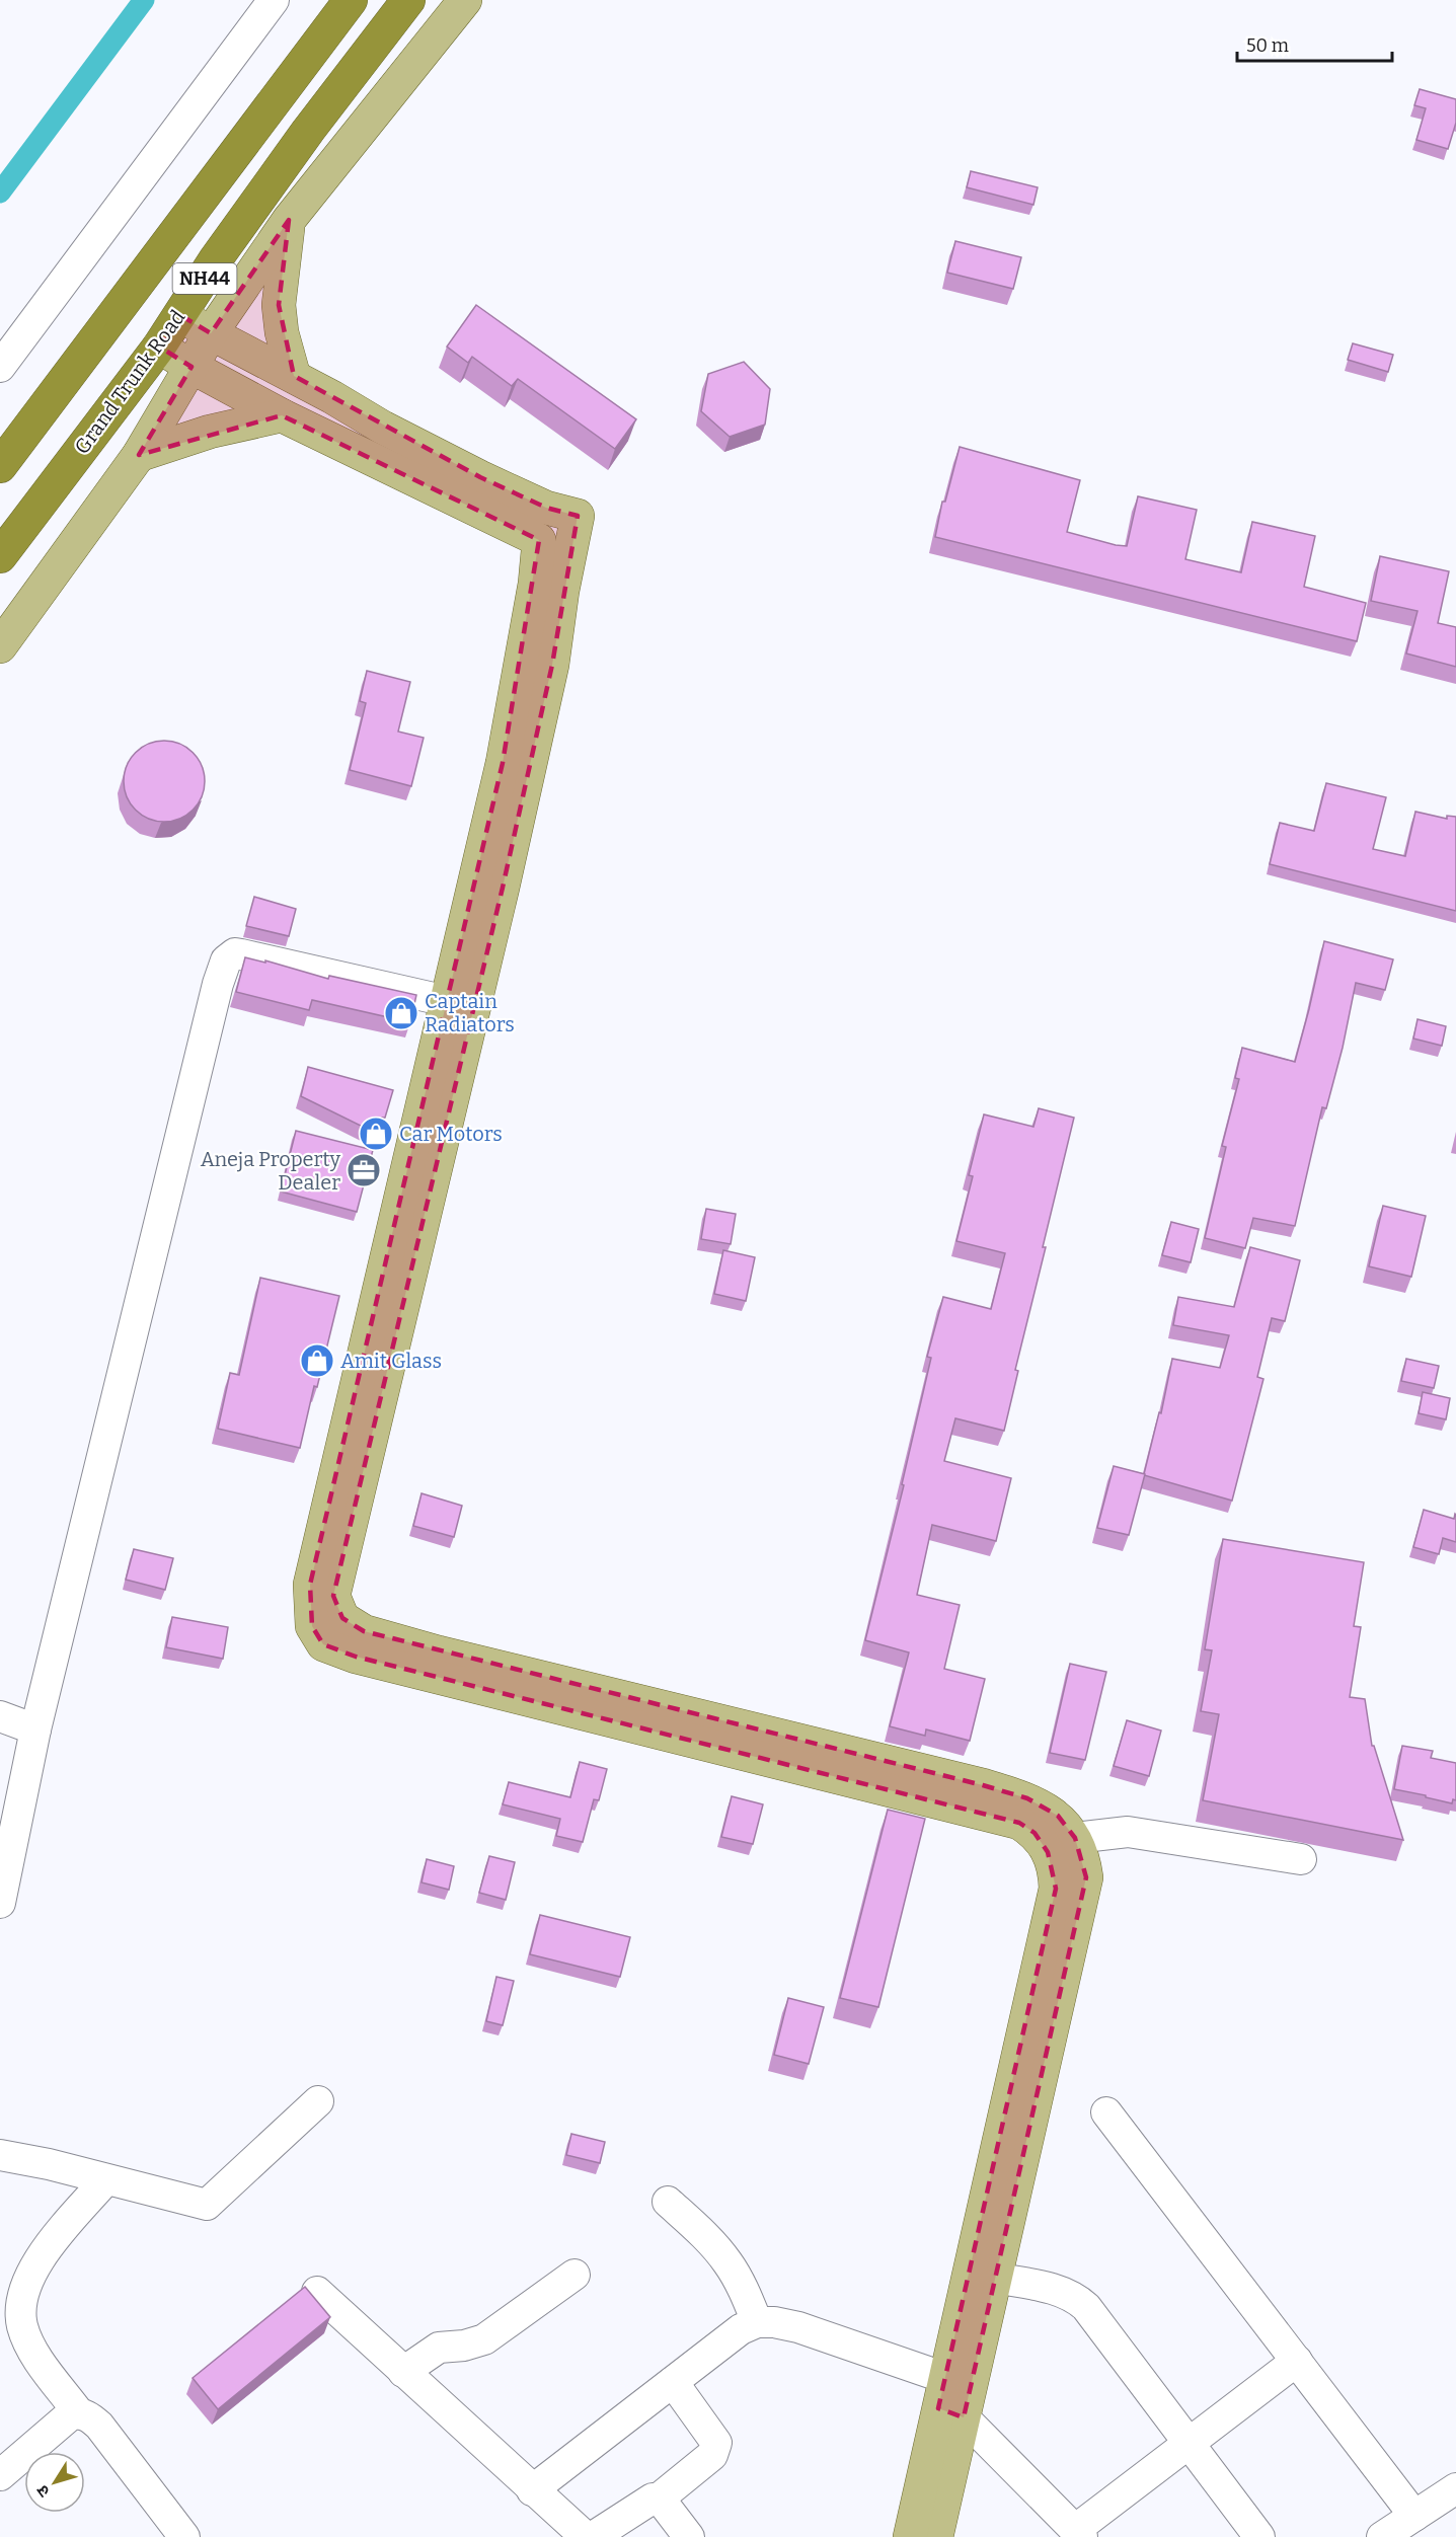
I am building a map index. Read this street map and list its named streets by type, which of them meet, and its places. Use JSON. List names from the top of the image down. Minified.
{"streets":{"highway":["NH44","Grand Trunk Road"]},"places":{"shop":["Captain Radiators","Car Motors","Amit Glass"],"office":["Aneja Property Dealer"]},"scale_bar":"50 m","north":"bottom left"}
